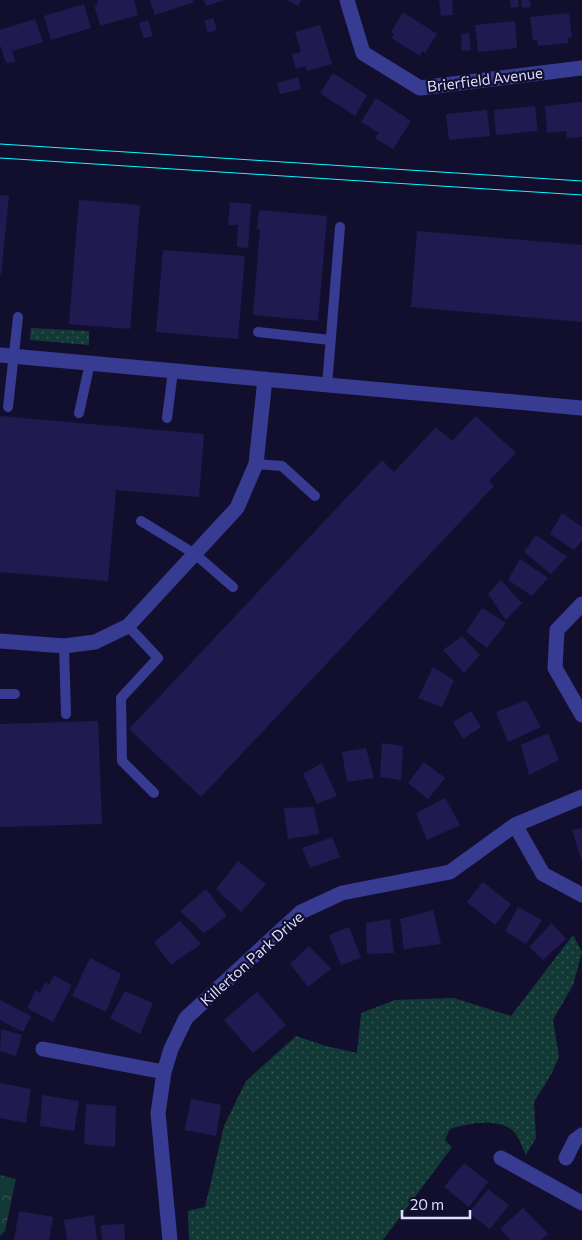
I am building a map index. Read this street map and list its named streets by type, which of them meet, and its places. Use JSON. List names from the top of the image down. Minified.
{"streets":{"street":["Brierfield Avenue","Killerton Park Drive"]},"scale_bar":"20 m"}
